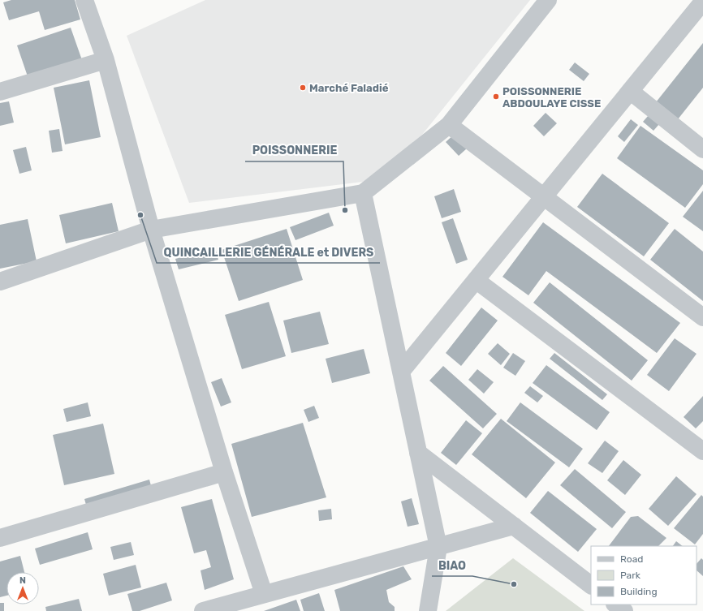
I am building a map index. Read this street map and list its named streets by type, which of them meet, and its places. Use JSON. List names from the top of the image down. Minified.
{"places":["Marché Faladié","POISSONNERIE ABDOULAYE CISSE","POISSONNERIE","QUINCAILLERIE GÉNÉRALE et DIVERS","BIAO"],"legend":["Road","Park","Building"],"north":"top"}
